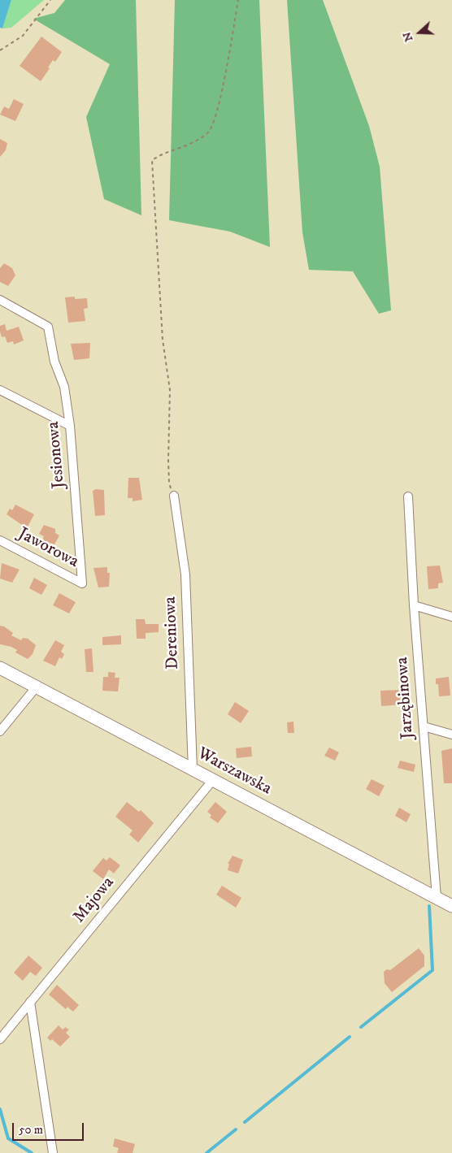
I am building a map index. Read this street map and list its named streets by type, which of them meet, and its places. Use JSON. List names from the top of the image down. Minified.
{"streets":{"street":["Jesionowa","Jaworowa","Dereniowa","Jarzębinowa","Warszawska","Majowa"]},"crossings":[["Jesionowa","Jaworowa"],["Dereniowa","Warszawska"],["Jarzębinowa","Warszawska"],["Warszawska","Majowa"]],"scale_bar":"50 m","north":"left"}
